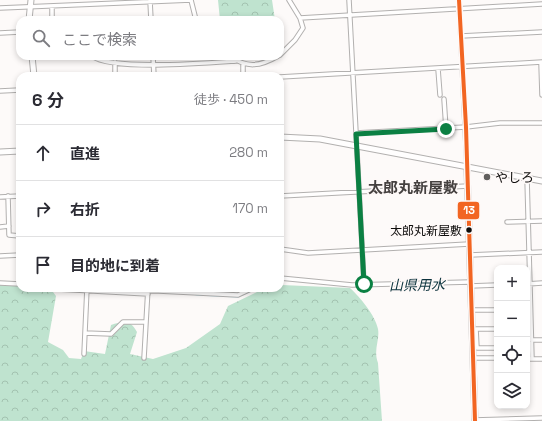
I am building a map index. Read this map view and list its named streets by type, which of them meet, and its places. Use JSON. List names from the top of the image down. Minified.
{"districts":["太郎丸新屋敷"],"water":["山県用水"],"places":["やしろ","太郎丸新屋敷"],"lines":["transit line 13"],"page":{"search":"ここで検索","heading":["6 分","徒歩 · 450 m"],"list":[["直進","280 m"],["右折","170 m"],"目的地に到着"],"map_buttons":["+","−"]}}
